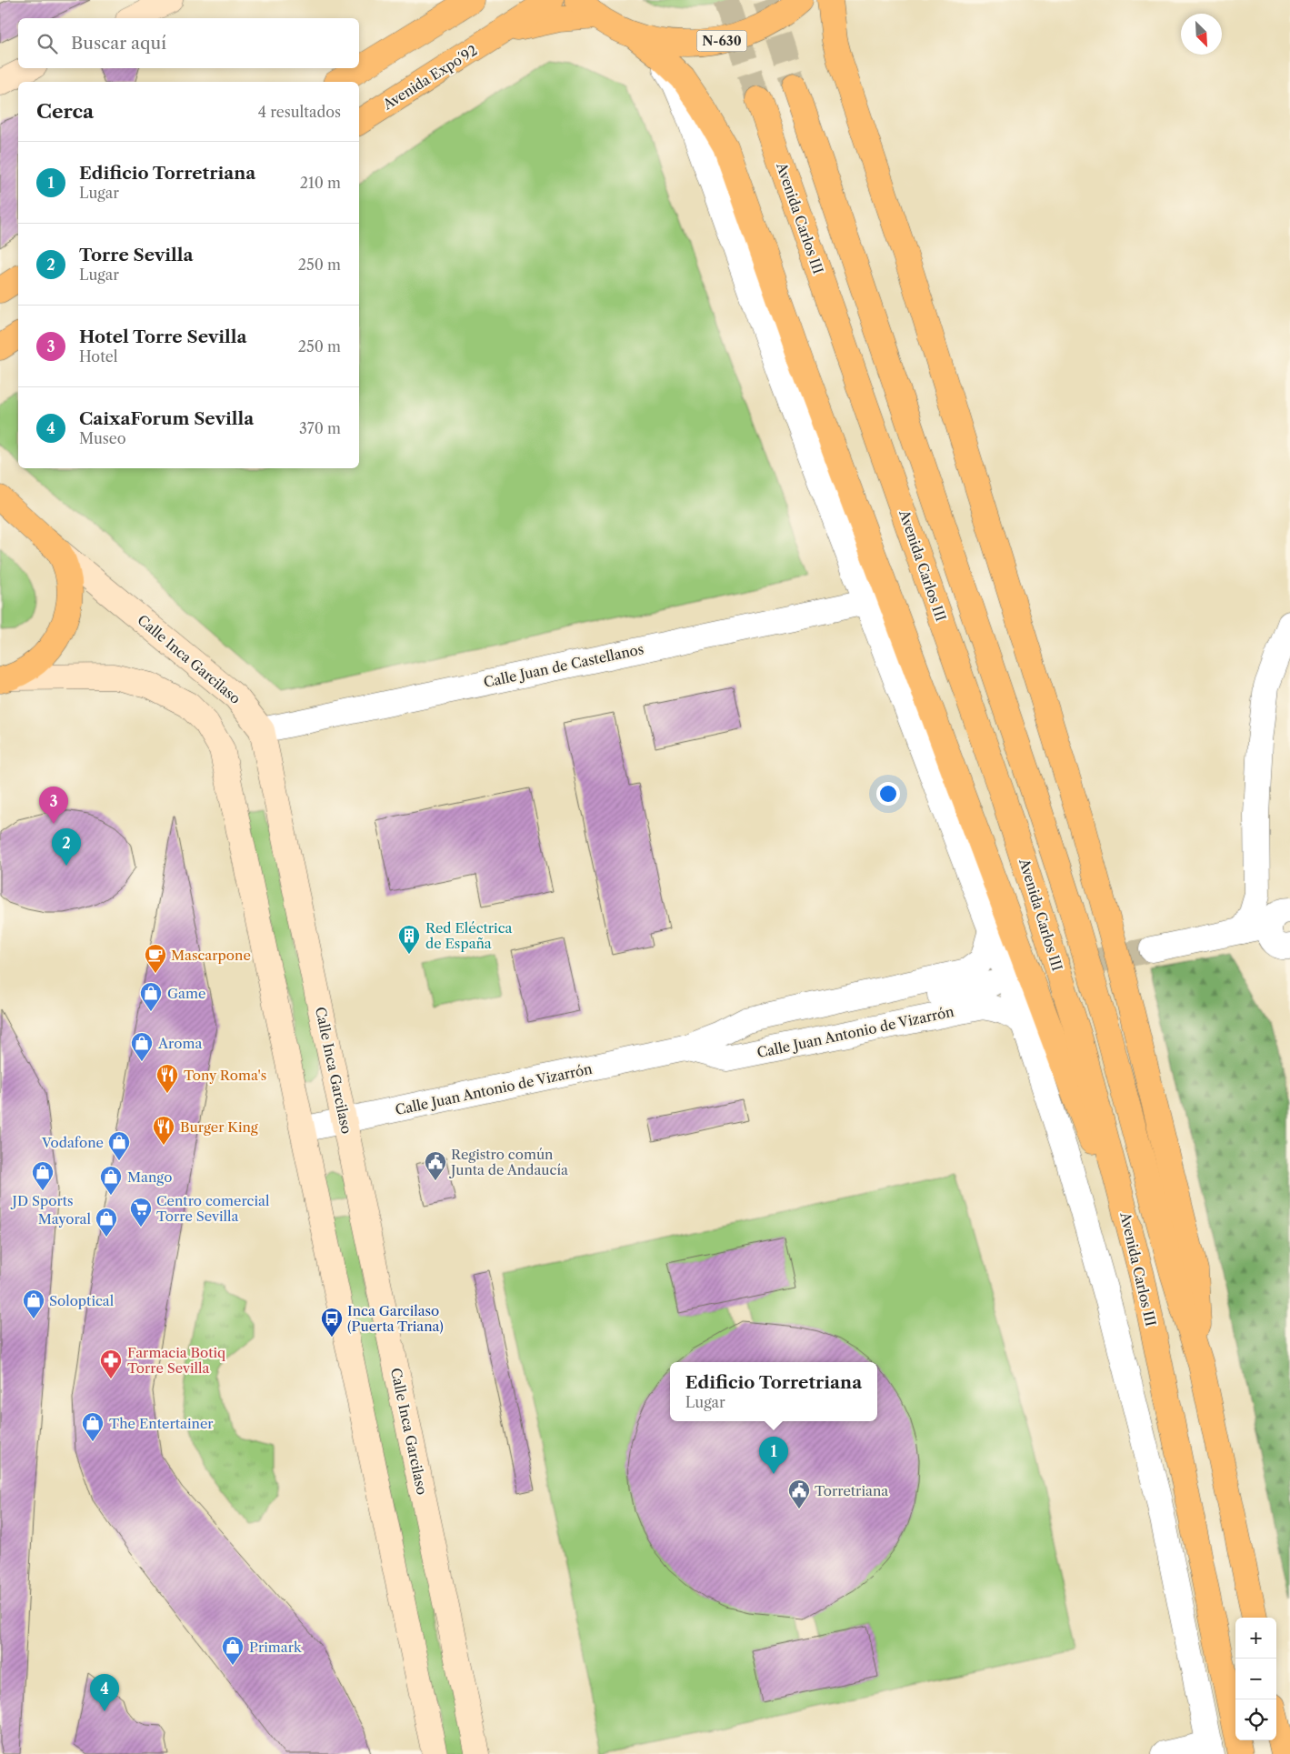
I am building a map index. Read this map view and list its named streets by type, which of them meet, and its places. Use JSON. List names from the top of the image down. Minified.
{"streets":{"main road":["N-630","Avenida Expo´92","Avenida Carlos III","Calle Inca Garcilaso"],"street":["Calle Juan de Castellanos","Calle Juan Antonio de Vizarrón"]},"crossings":[["Calle Inca Garcilaso","Calle Juan de Castellanos"],["Calle Inca Garcilaso","Calle Juan Antonio de Vizarrón"]],"places":{"building":["Red Eléctrica de España"],"cafe":["Mascarpone"],"shop":["Game","Aroma","Vodafone","JD Sports","Mango","Mayoral","Soloptical","The Entertainer","Primark"],"restaurant":["Tony Roma's","Burger King"],"public building":["Registro común Junta de Andaucía","Torretriana"],"supermarket":["Centro comercial Torre Sevilla"],"bus stop":["Inca Garcilaso (Puerta Triana)"],"pharmacy":["Farmacia Botiq Torre Sevilla"]},"north":"bottom right","page":{"search":"Buscar aquí","heading":["Cerca","4 resultados"],"list":[{"mark":"1","name":"Edificio Torretriana","note":"Lugar","value":"210 m"},{"mark":"2","name":"Torre Sevilla","note":"Lugar","value":"250 m"},{"mark":"3","name":"Hotel Torre Sevilla","note":"Hotel","value":"250 m"},{"mark":"4","name":"CaixaForum Sevilla","note":"Museo","value":"370 m"}],"pins":["3","2","1","4"],"popup":["Edificio Torretriana","Lugar"],"map_buttons":["+","−"]}}
